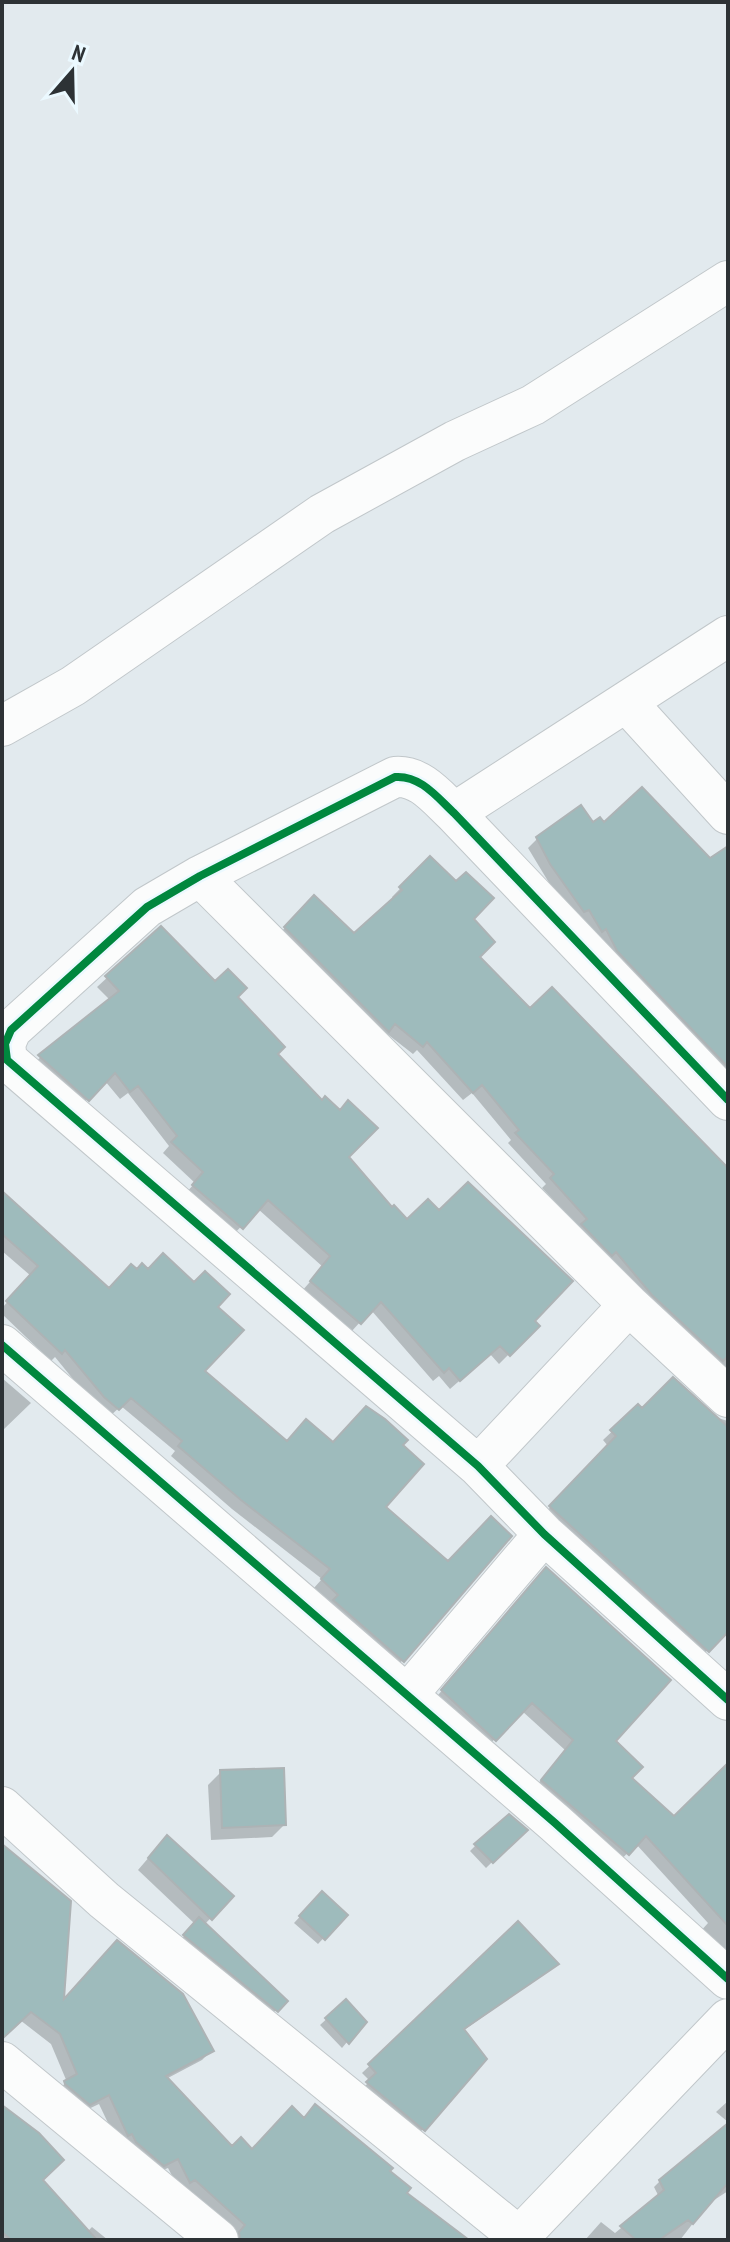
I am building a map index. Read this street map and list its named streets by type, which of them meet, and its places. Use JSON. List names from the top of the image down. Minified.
{"north":"top"}
